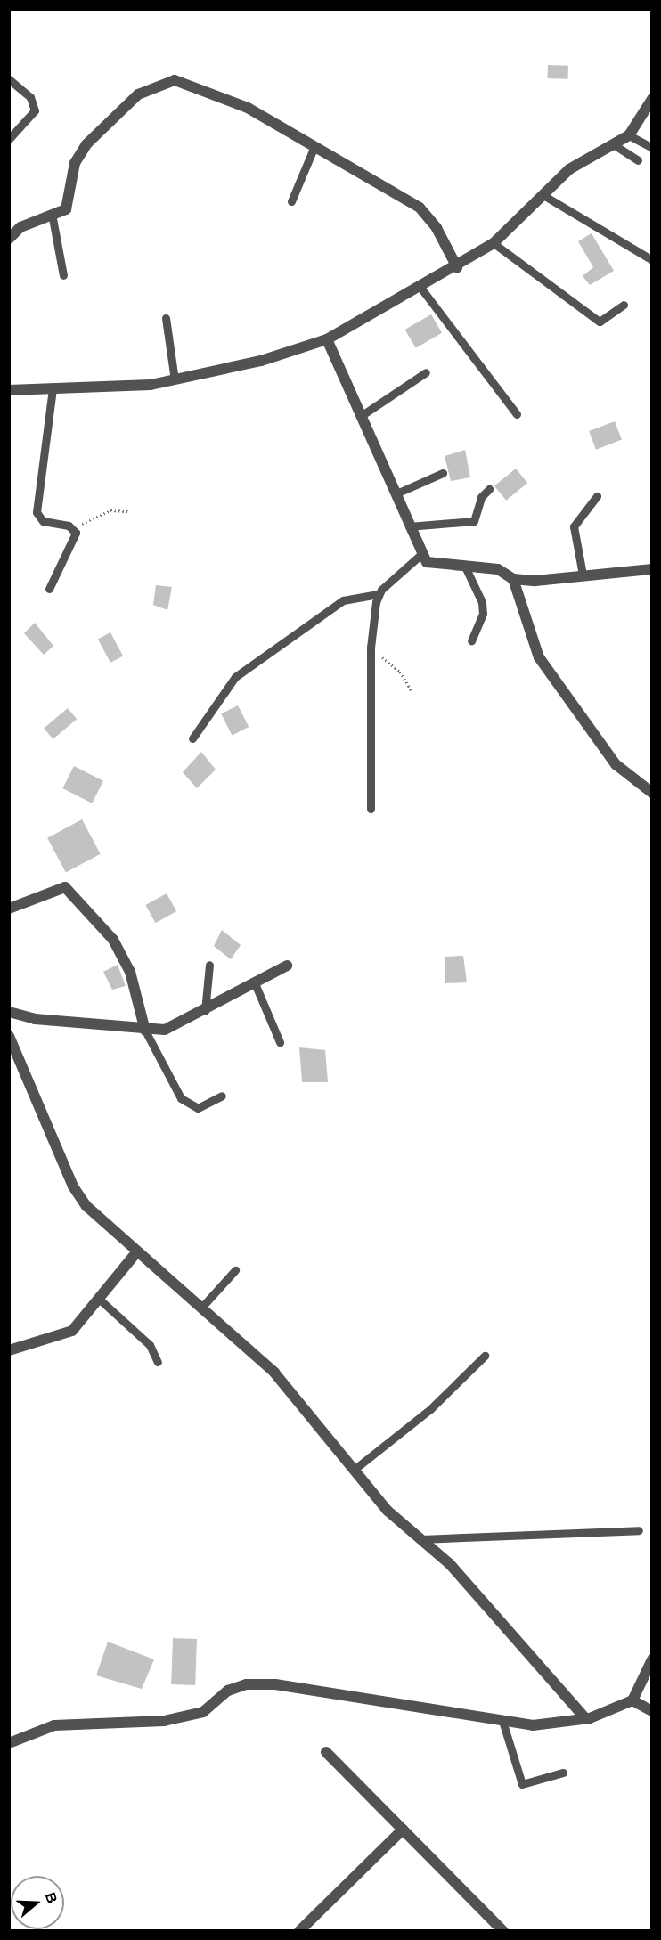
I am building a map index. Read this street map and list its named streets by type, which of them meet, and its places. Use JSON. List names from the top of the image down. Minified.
{"north":"right"}
